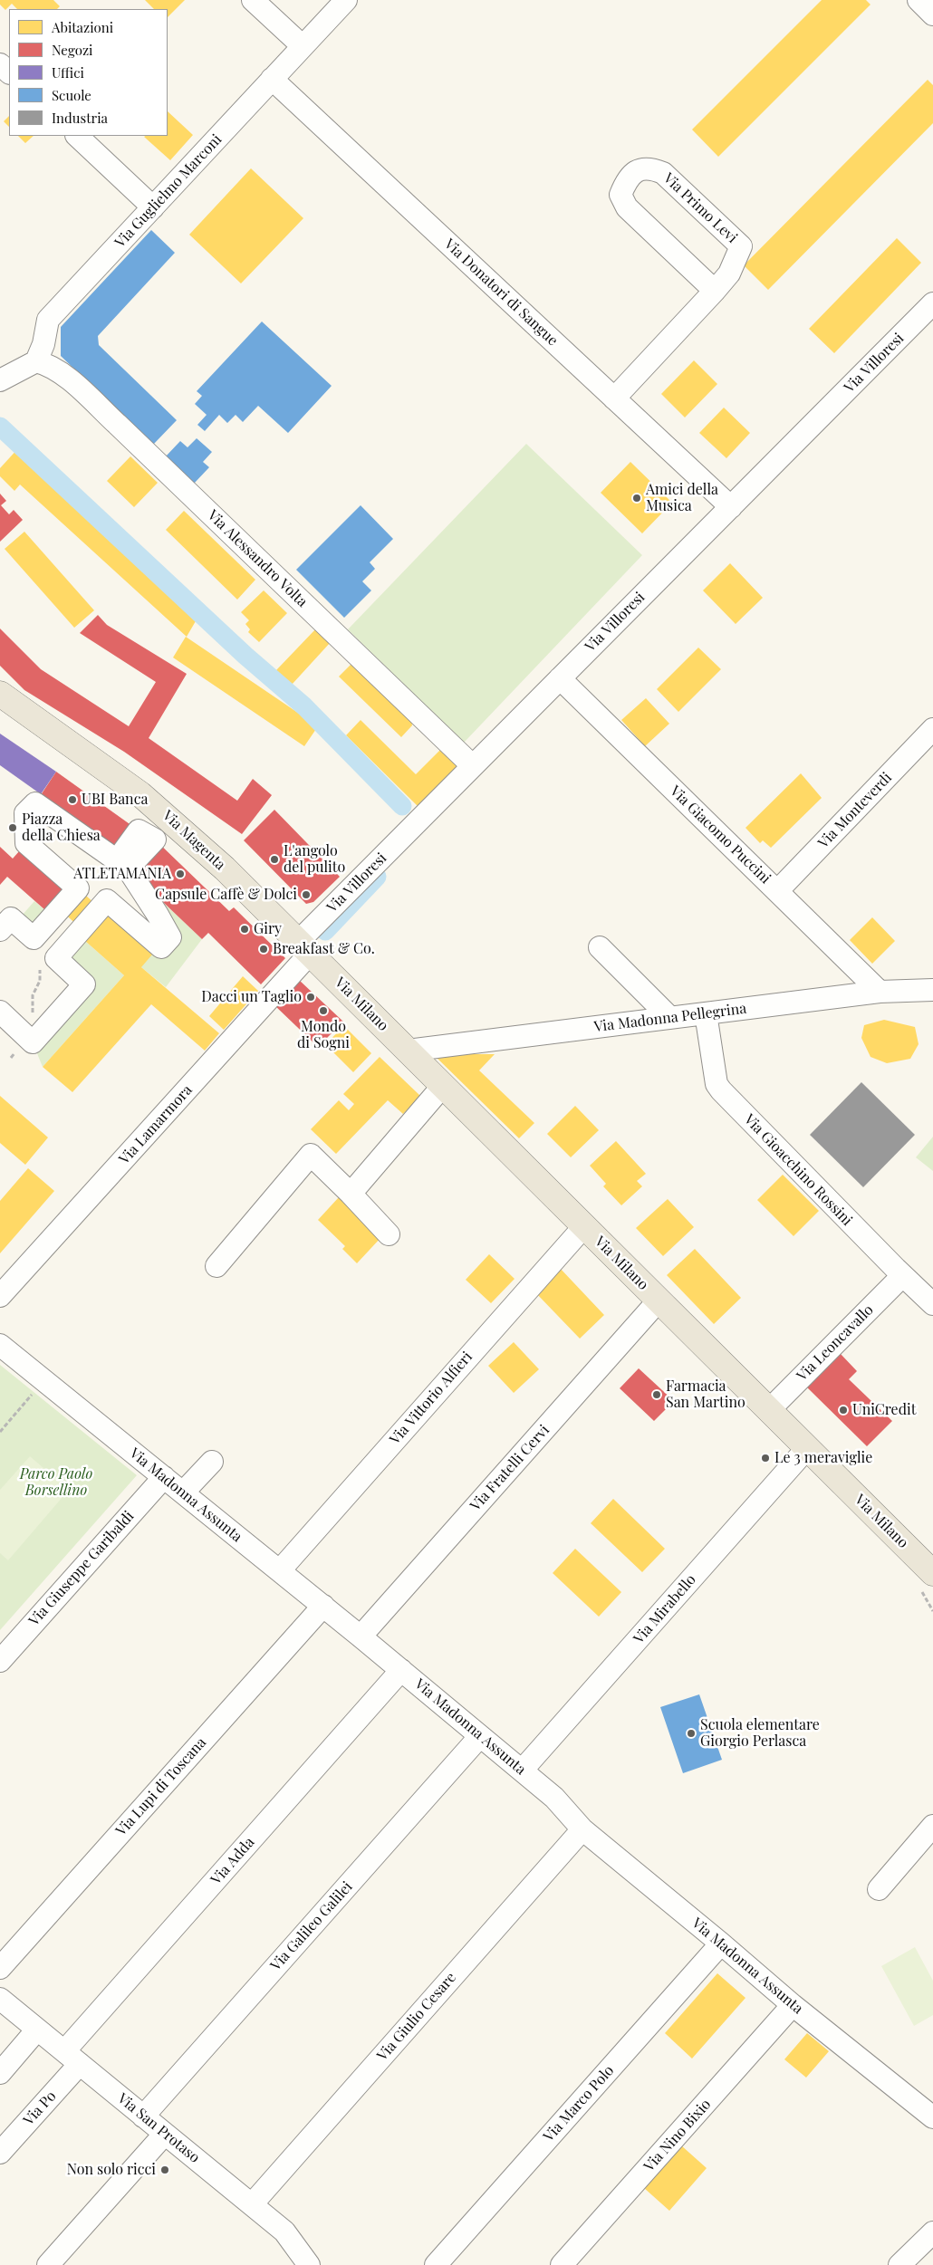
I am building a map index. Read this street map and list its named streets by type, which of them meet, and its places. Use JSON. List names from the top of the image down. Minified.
{"streets":{"main road":["Via Magenta","Via Milano"],"street":["Via Guglielmo Marconi","Via Primo Levi","Via Donatori di Sangue","Via Villoresi","Via Alessandro Volta","Via Monteverdi","Via Giacomo Puccini","Via Madonna Pellegrina","Via Lamarmora","Via Gioacchino Rossini","Via Leoncavallo","Via Vittorio Alfieri","Via Fratelli Cervi","Via Madonna Assunta","Via Giuseppe Garibaldi","Via Mirabello","Via Lupi di Toscana","Via Adda","Via Galileo Galilei","Via Giulio Cesare","Via Marco Polo","Via Po","Via San Protaso","Via Nino Bixio"]},"crossings":[["Via Guglielmo Marconi","Via Donatori di Sangue"],["Via Guglielmo Marconi","Via Alessandro Volta"],["Via Primo Levi","Via Donatori di Sangue"],["Via Donatori di Sangue","Via Villoresi"],["Via Villoresi","Via Alessandro Volta"],["Via Villoresi","Via Giacomo Puccini"],["Via Villoresi","Via Magenta"],["Via Villoresi","Via Milano"],["Via Villoresi","Via Lamarmora"],["Via Monteverdi","Via Giacomo Puccini"],["Via Giacomo Puccini","Via Madonna Pellegrina"],["Via Magenta","Via Milano"],["Via Magenta","Via Lamarmora"],["Via Milano","Via Madonna Pellegrina"],["Via Milano","Via Lamarmora"],["Via Milano","Via Leoncavallo"],["Via Milano","Via Vittorio Alfieri"],["Via Milano","Via Fratelli Cervi"],["Via Milano","Via Mirabello"],["Via Madonna Pellegrina","Via Gioacchino Rossini"],["Via Gioacchino Rossini","Via Leoncavallo"],["Via Vittorio Alfieri","Via Madonna Assunta"],["Via Fratelli Cervi","Via Madonna Assunta"],["Via Madonna Assunta","Via Giuseppe Garibaldi"],["Via Madonna Assunta","Via Mirabello"],["Via Madonna Assunta","Via Lupi di Toscana"],["Via Madonna Assunta","Via Adda"],["Via Madonna Assunta","Via Galileo Galilei"],["Via Madonna Assunta","Via Giulio Cesare"],["Via Madonna Assunta","Via Marco Polo"],["Via Madonna Assunta","Via Nino Bixio"],["Via Adda","Via Po"],["Via Adda","Via San Protaso"],["Via Galileo Galilei","Via San Protaso"],["Via Giulio Cesare","Via San Protaso"],["Via Po","Via San Protaso"]],"parks":["Parco Paolo Borsellino"],"places":["Amici della Musica","UBI Banca","Piazza della Chiesa","L'angolo del pulito","ATLETAMANIA","Capsule Caffè & Dolci","Giry","Breakfast & Co.","Dacci un Taglio","Mondo di Sogni","Farmacia San Martino","UniCredit","Le 3 meraviglie","Scuola elementare Giorgio Perlasca","Non solo ricci"],"legend":["Abitazioni","Negozi","Uffici","Scuole","Industria"]}
